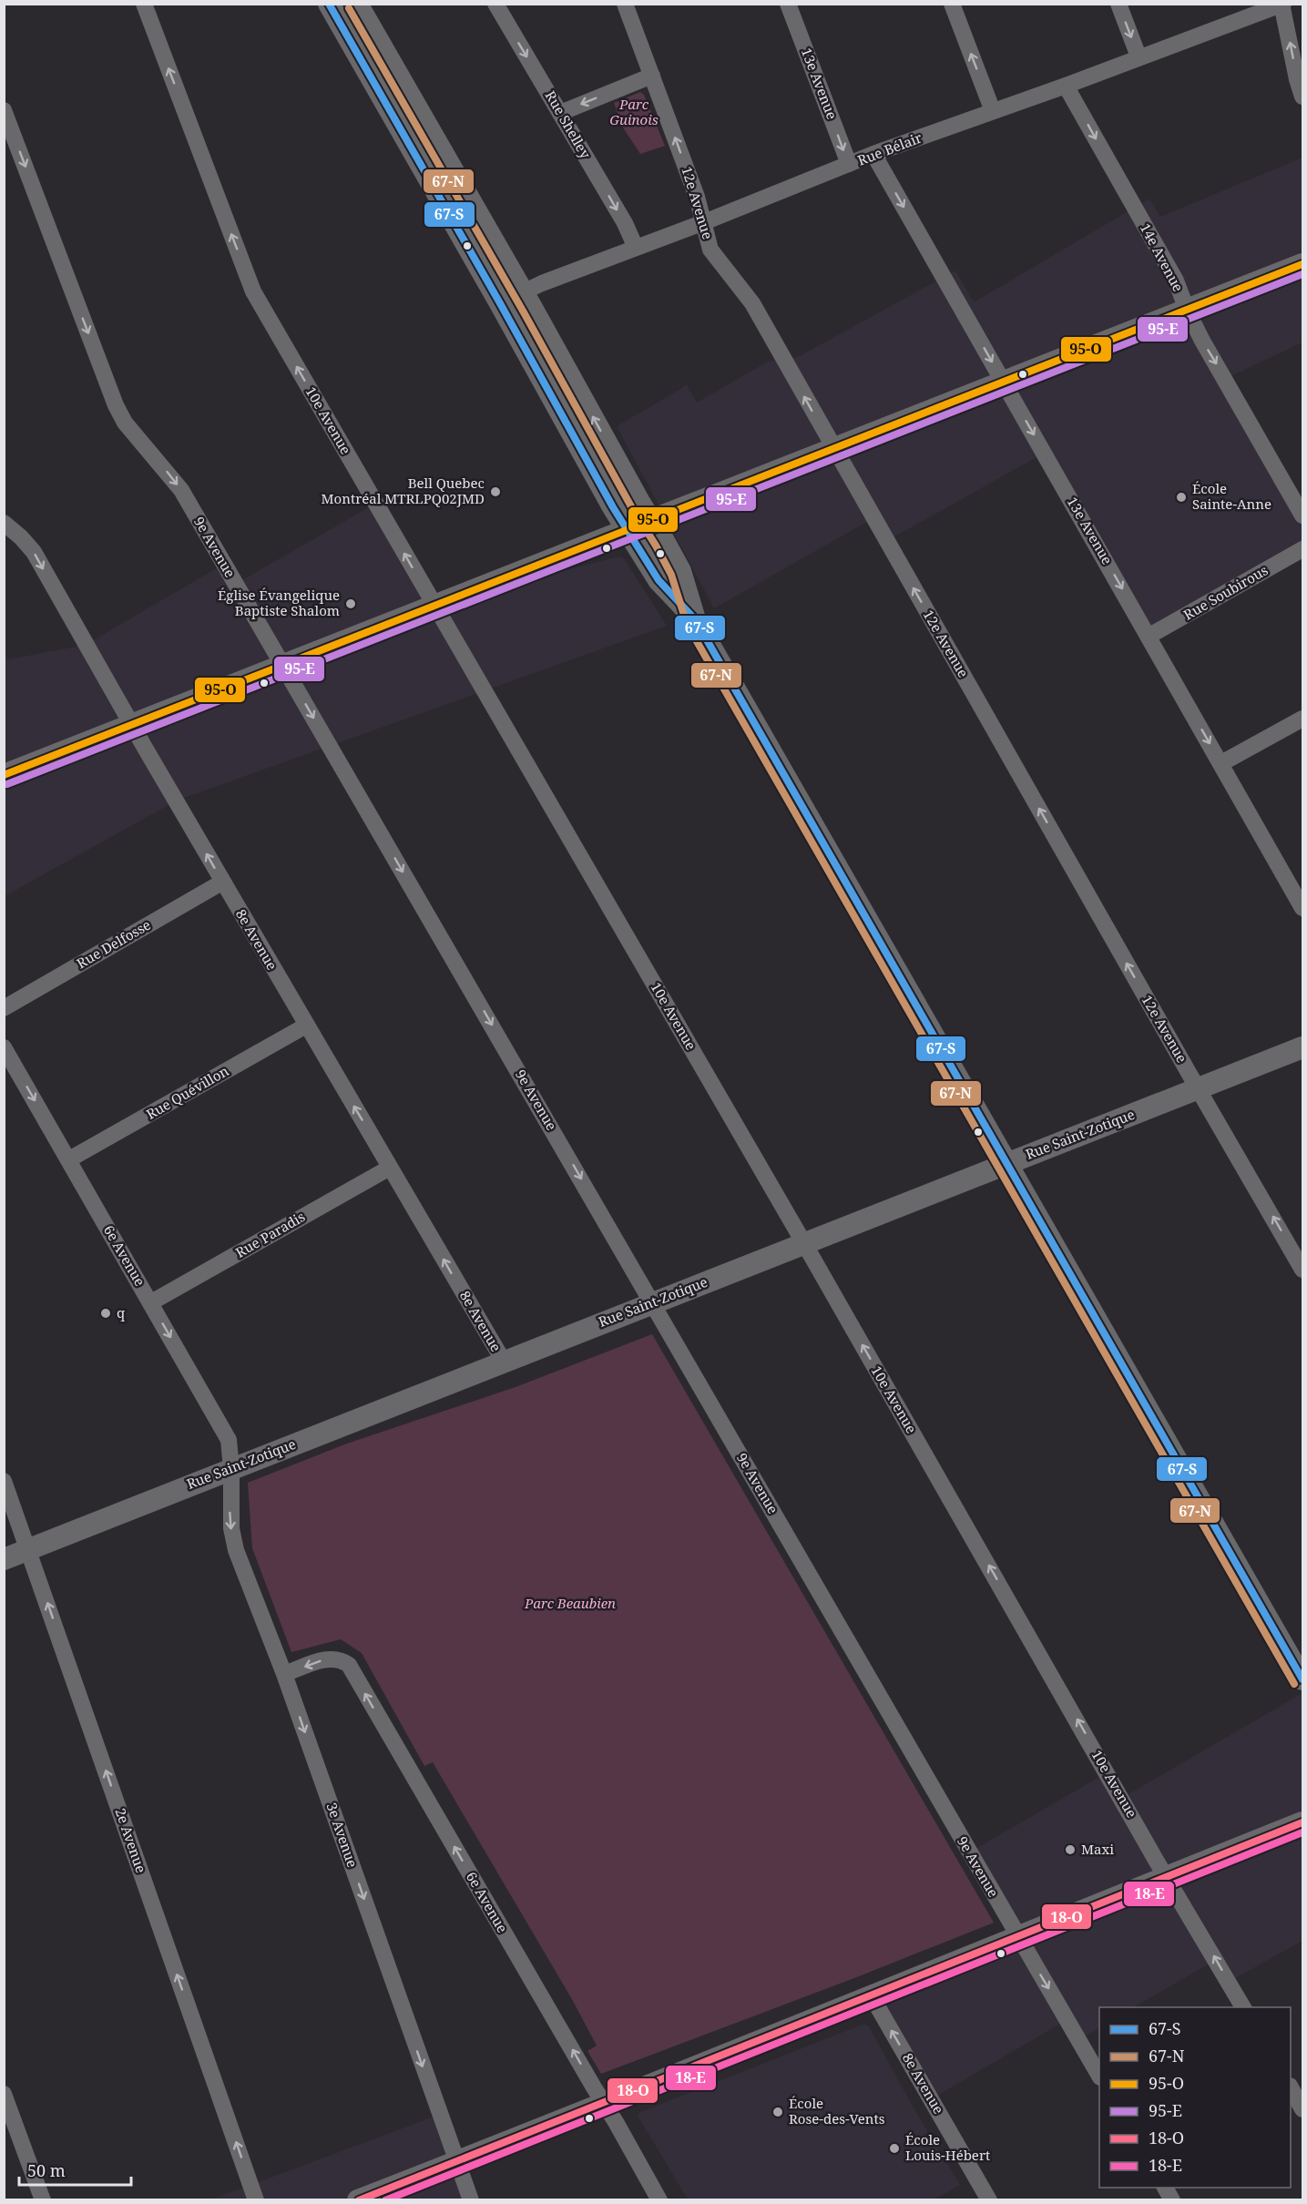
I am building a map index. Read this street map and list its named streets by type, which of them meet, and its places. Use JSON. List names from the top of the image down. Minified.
{"streets":{"street":["13e Avenue","Rue Shelley","Rue Bélair","12e Avenue","14e Avenue","10e Avenue","9e Avenue","Rue Soubirous","8e Avenue","Rue Delfosse","Rue Quévillon","Rue Saint-Zotique","Rue Paradis","6e Avenue","3e Avenue","2e Avenue"]},"crossings":[["13e Avenue","Rue Bélair"],["13e Avenue","Rue Soubirous"],["Rue Shelley","Rue Bélair"],["Rue Bélair","12e Avenue"],["Rue Bélair","14e Avenue"],["12e Avenue","Rue Saint-Zotique"],["10e Avenue","Rue Saint-Zotique"],["9e Avenue","Rue Saint-Zotique"],["8e Avenue","Rue Delfosse"],["8e Avenue","Rue Quévillon"],["8e Avenue","Rue Saint-Zotique"],["8e Avenue","Rue Paradis"],["Rue Quévillon","6e Avenue"],["Rue Saint-Zotique","6e Avenue"],["Rue Saint-Zotique","3e Avenue"],["Rue Saint-Zotique","2e Avenue"],["Rue Paradis","6e Avenue"],["6e Avenue","3e Avenue"]],"one_way":["13e Avenue","12e Avenue","14e Avenue","10e Avenue","9e Avenue","3e Avenue","2e Avenue"],"parks":["Parc Guinois","Parc Beaubien"],"places":["Bell Quebec Montréal MTRLPQ02JMD","École Sainte-Anne","Église Évangelique Baptiste Shalom","q","Maxi","École Rose-des-Vents","École Louis-Hébert"],"lines":["transit line 67-S","transit line 67-N","transit line 95-O","transit line 95-E","transit line 18-O","transit line 18-E"],"legend":["67-S","67-N","95-O","95-E","18-O","18-E"],"scale_bar":"50 m"}
